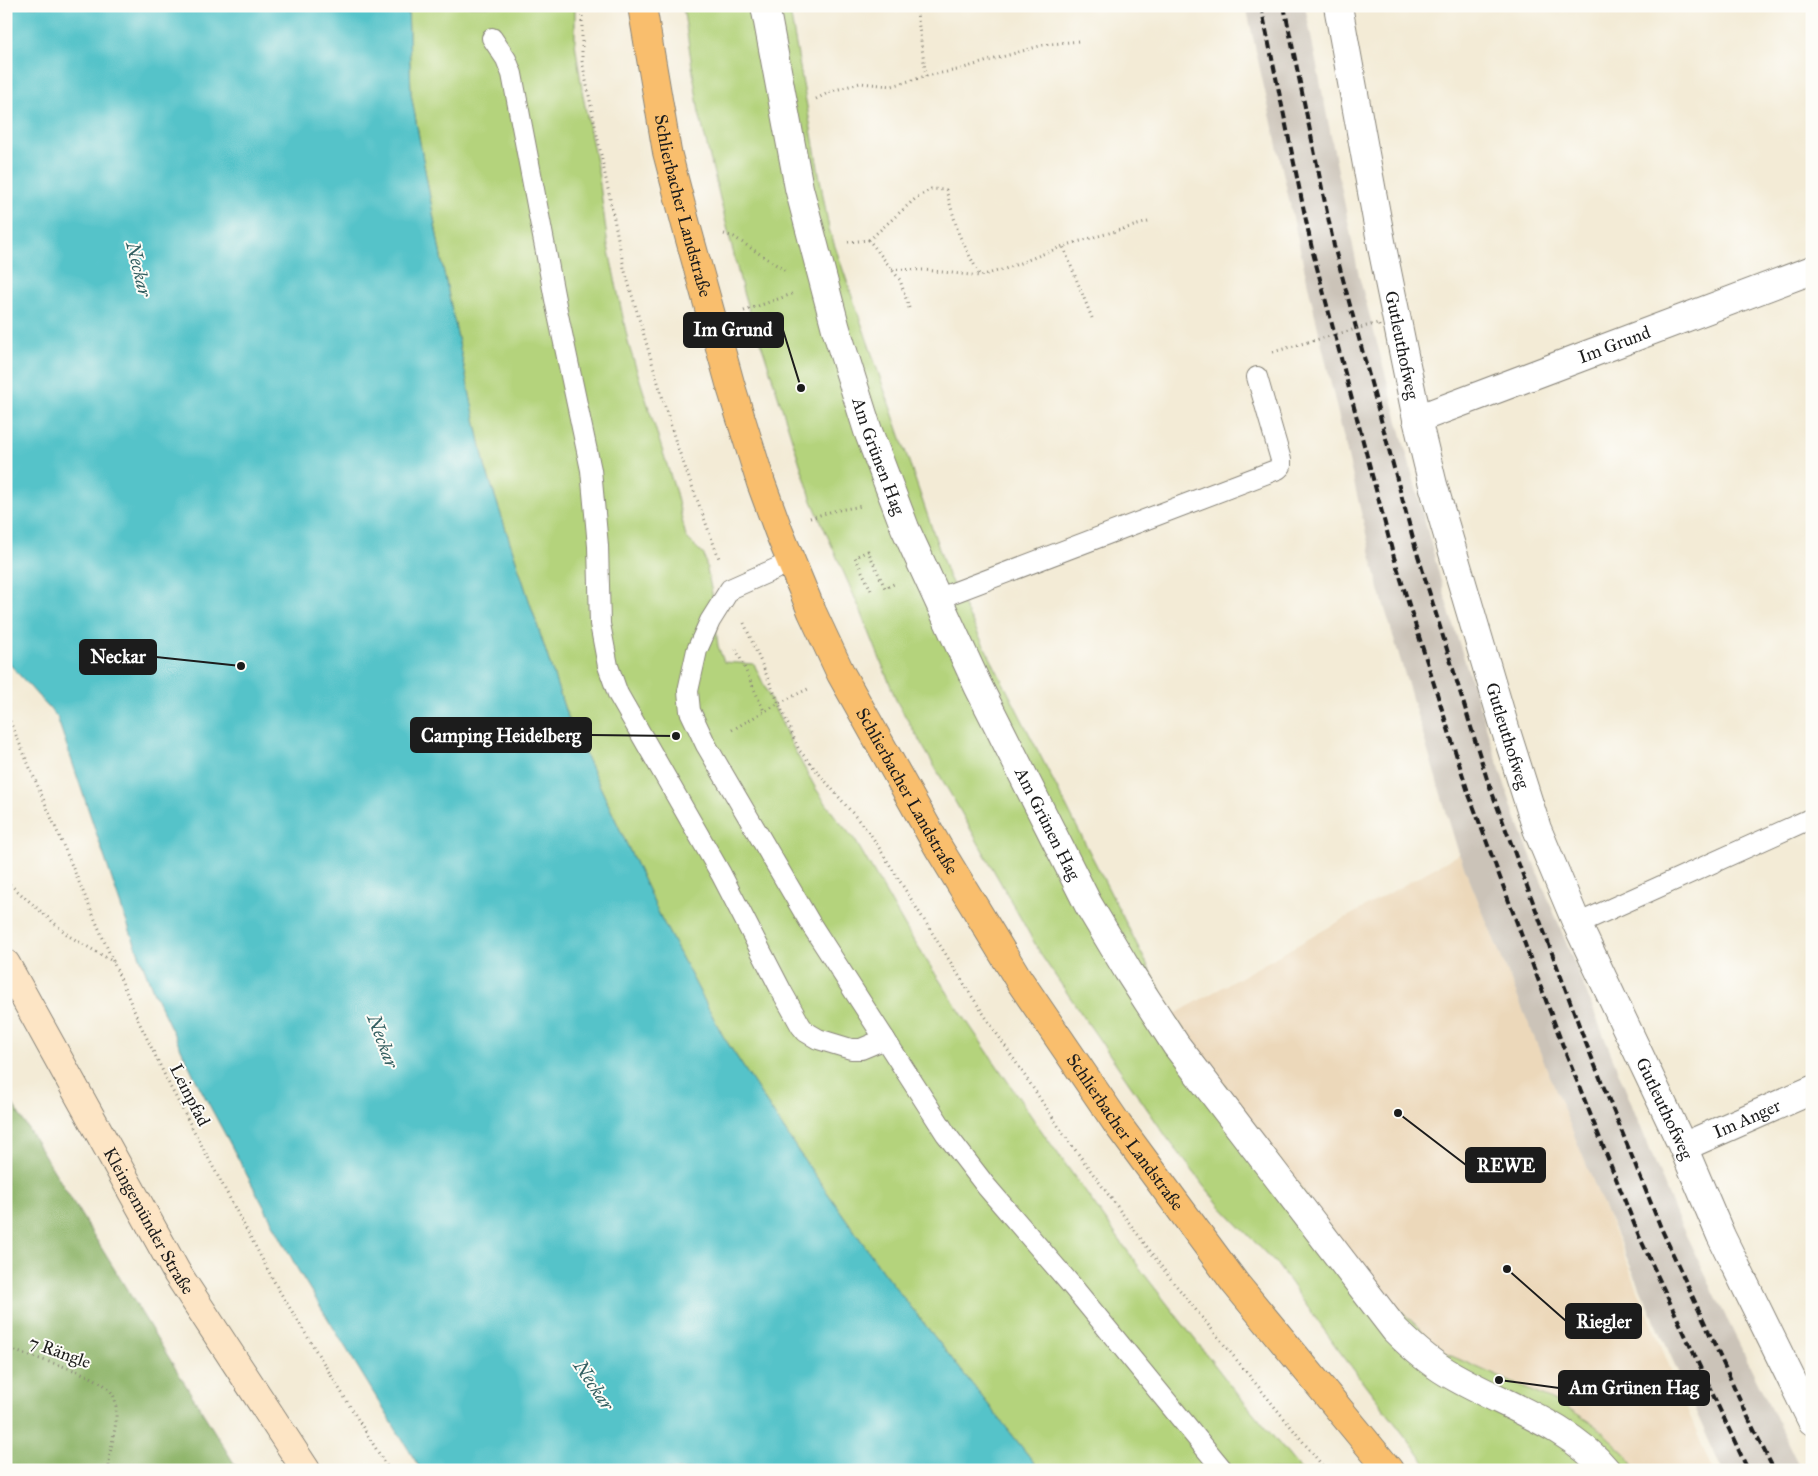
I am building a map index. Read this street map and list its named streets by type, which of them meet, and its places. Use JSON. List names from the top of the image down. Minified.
{"streets":{"main road":["Schlierbacher Landstraße","Kleingemünder Straße"],"street":["Gutleuthofweg","Im Grund","Am Grünen Hag","Im Anger"],"path":["Leinpfad","7 Rängle"]},"crossings":[["Gutleuthofweg","Im Grund"],["Gutleuthofweg","Im Anger"]],"water":["Neckar"],"places":["Im Grund","Neckar","Camping Heidelberg","REWE","Riegler","Am Grünen Hag"]}
